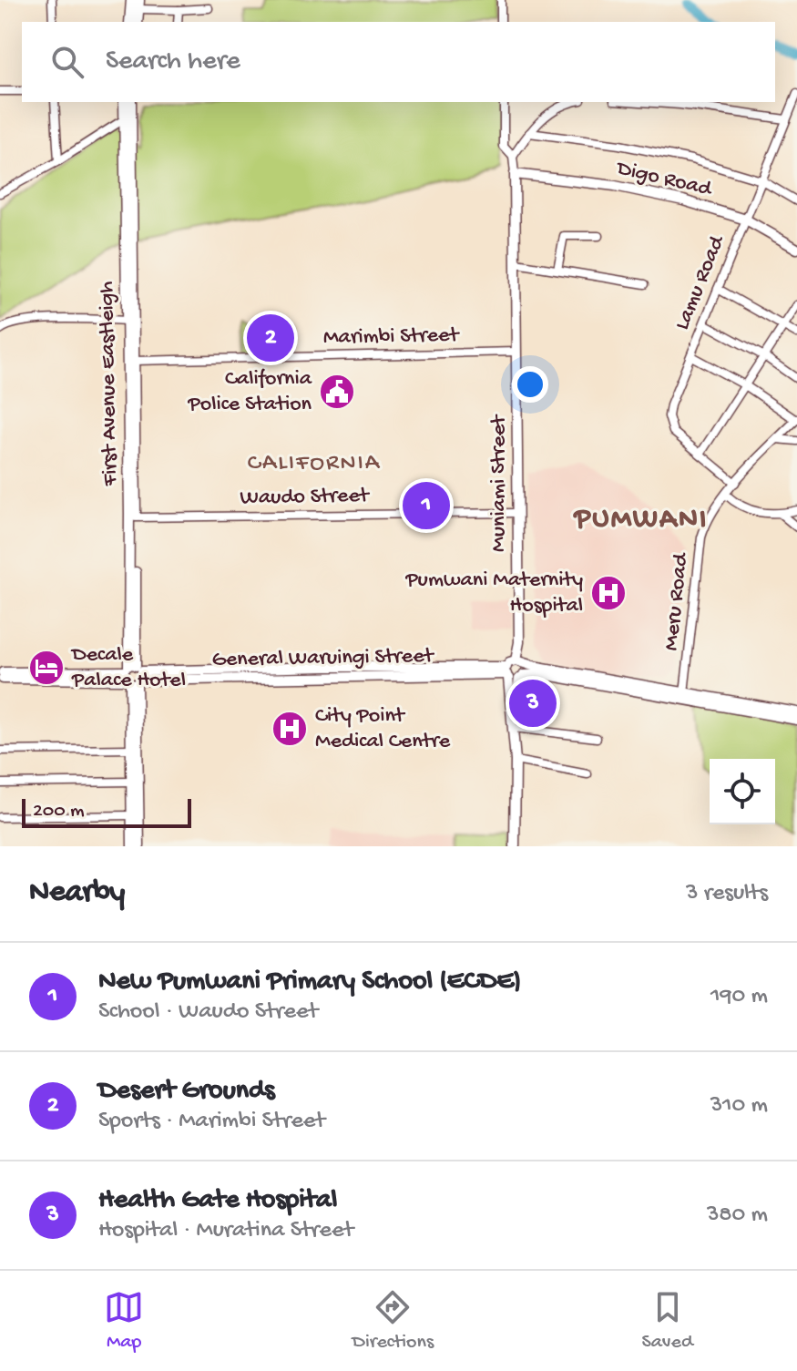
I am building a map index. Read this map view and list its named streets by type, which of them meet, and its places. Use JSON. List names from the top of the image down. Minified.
{"streets":{"main road":["Digo Road","First Avenue Eastleigh","Muniami Street","General Waruingi Street"],"street":["Lamu Road","Marimbi Street","Waudo Street","Meru Road"]},"crossings":[["Digo Road","Lamu Road"],["Digo Road","Muniami Street"],["Marimbi Street","First Avenue Eastleigh"],["Marimbi Street","Muniami Street"],["First Avenue Eastleigh","Waudo Street"],["First Avenue Eastleigh","General Waruingi Street"],["Muniami Street","Waudo Street"],["Muniami Street","General Waruingi Street"]],"districts":["CALIFORNIA","PUMWANI"],"places":{"public building":["California Police Station"],"hospital":["Pumwani Maternity Hospital","City Point Medical Centre"],"hotel":["Decale Palace Hotel"]},"scale_bar":"200 m","page":{"search":"Search here","pins":["2","1","3"],"scale":"200 m","heading":["Nearby","3 results"],"list":[{"mark":"1","name":"New Pumwani Primary School (ECDE)","note":"School · Waudo Street","value":"190 m"},{"mark":"2","name":"Desert Grounds","note":"Sports · Marimbi Street","value":"310 m"},{"mark":"3","name":"Health Gate Hospital","note":"Hospital · Muratina Street","value":"380 m"}],"nav":["Map","Directions","Saved"]}}
